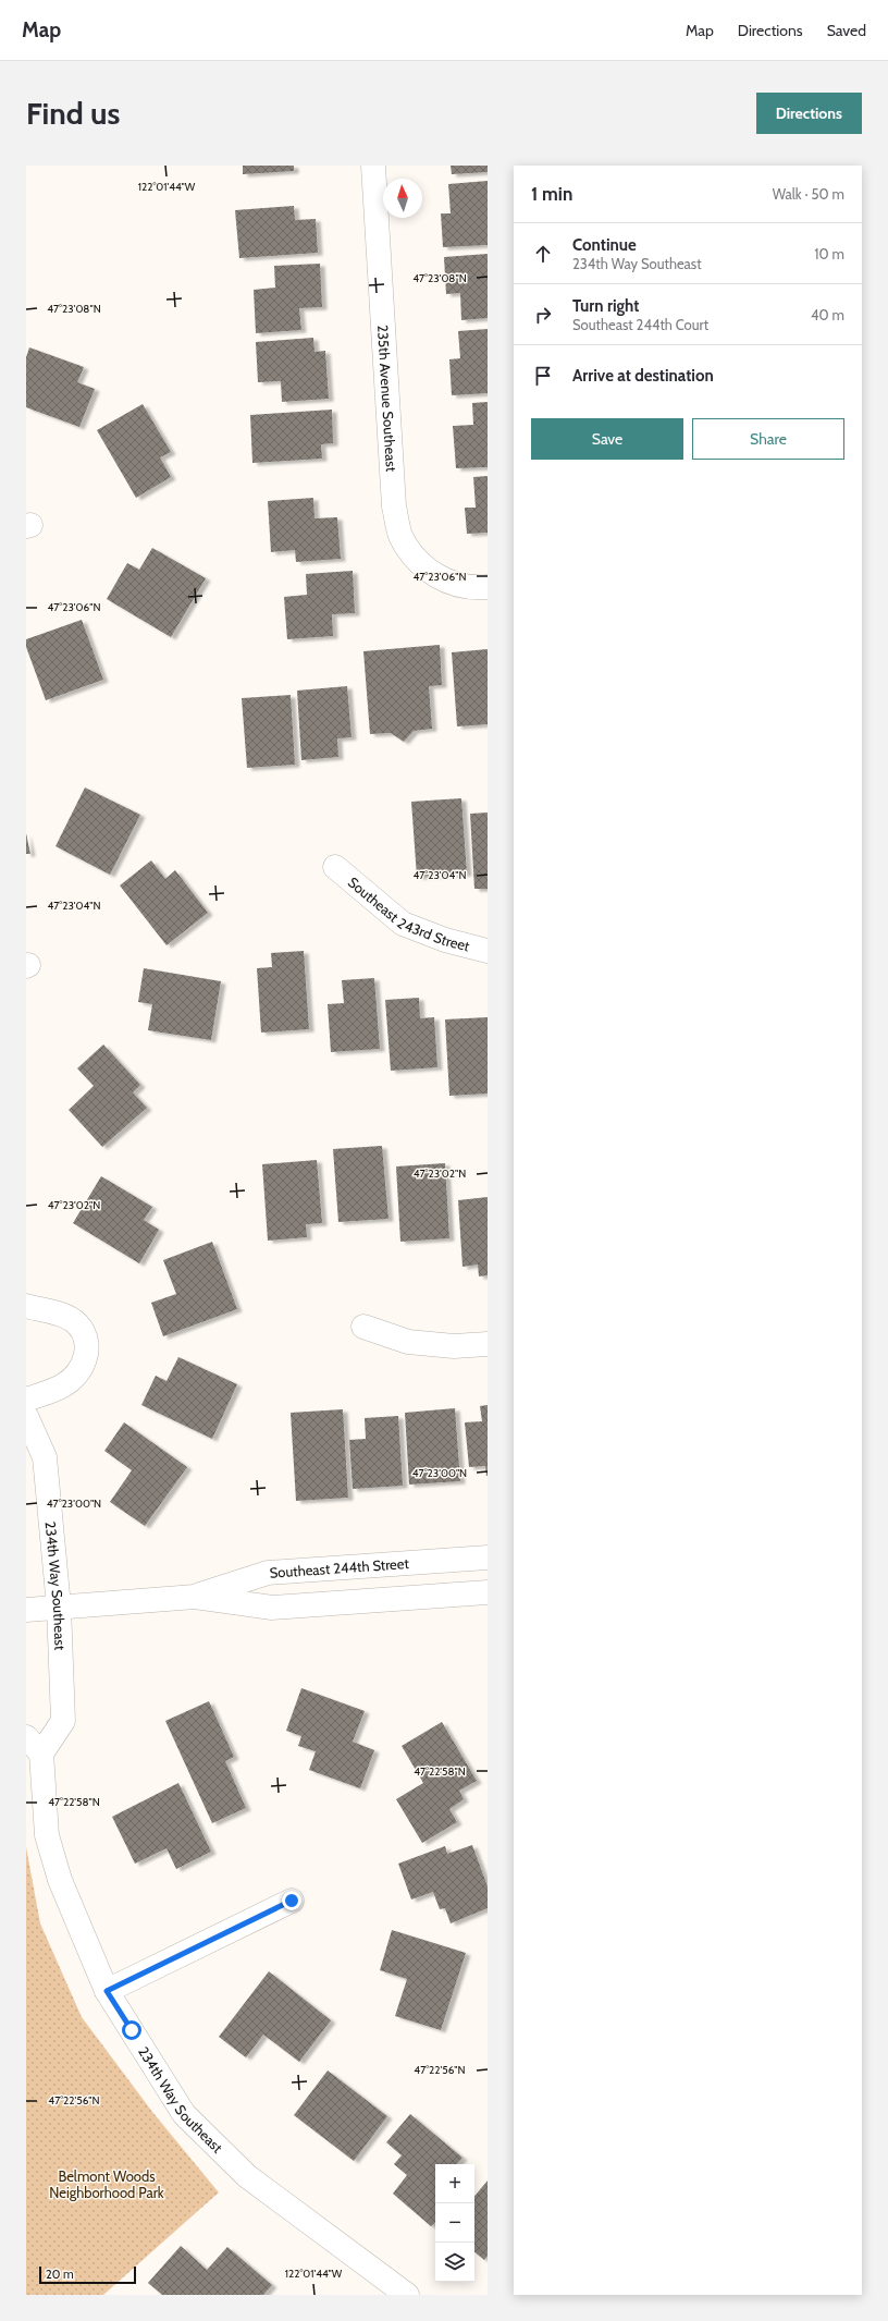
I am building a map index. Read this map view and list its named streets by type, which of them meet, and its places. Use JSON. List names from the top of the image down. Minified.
{"streets":{"street":["235th Avenue Southeast","Southeast 243rd Street","Southeast 244th Street","234th Way Southeast"]},"crossings":[["Southeast 244th Street","234th Way Southeast"]],"parks":["Belmont Woods Neighborhood Park"],"scale_bar":"20 m","north":"top","page":{"header":"Map","nav":["Map","Directions","Saved"],"buttons":["Directions",["Save","Share"]],"title":"Find us","heading":["1 min","Walk · 50 m"],"list":[["Continue","234th Way Southeast","10 m"],["Turn right","Southeast 244th Court","40 m"],"Arrive at destination"],"map_buttons":["+","−"],"scale":"20 m"},"coordinates":["122°01'44\"W","47°23'08\"N","47°23'06\"N","47°23'04\"N","47°23'02\"N","47°23'00\"N","47°22'58\"N","47°22'56\"N"]}
